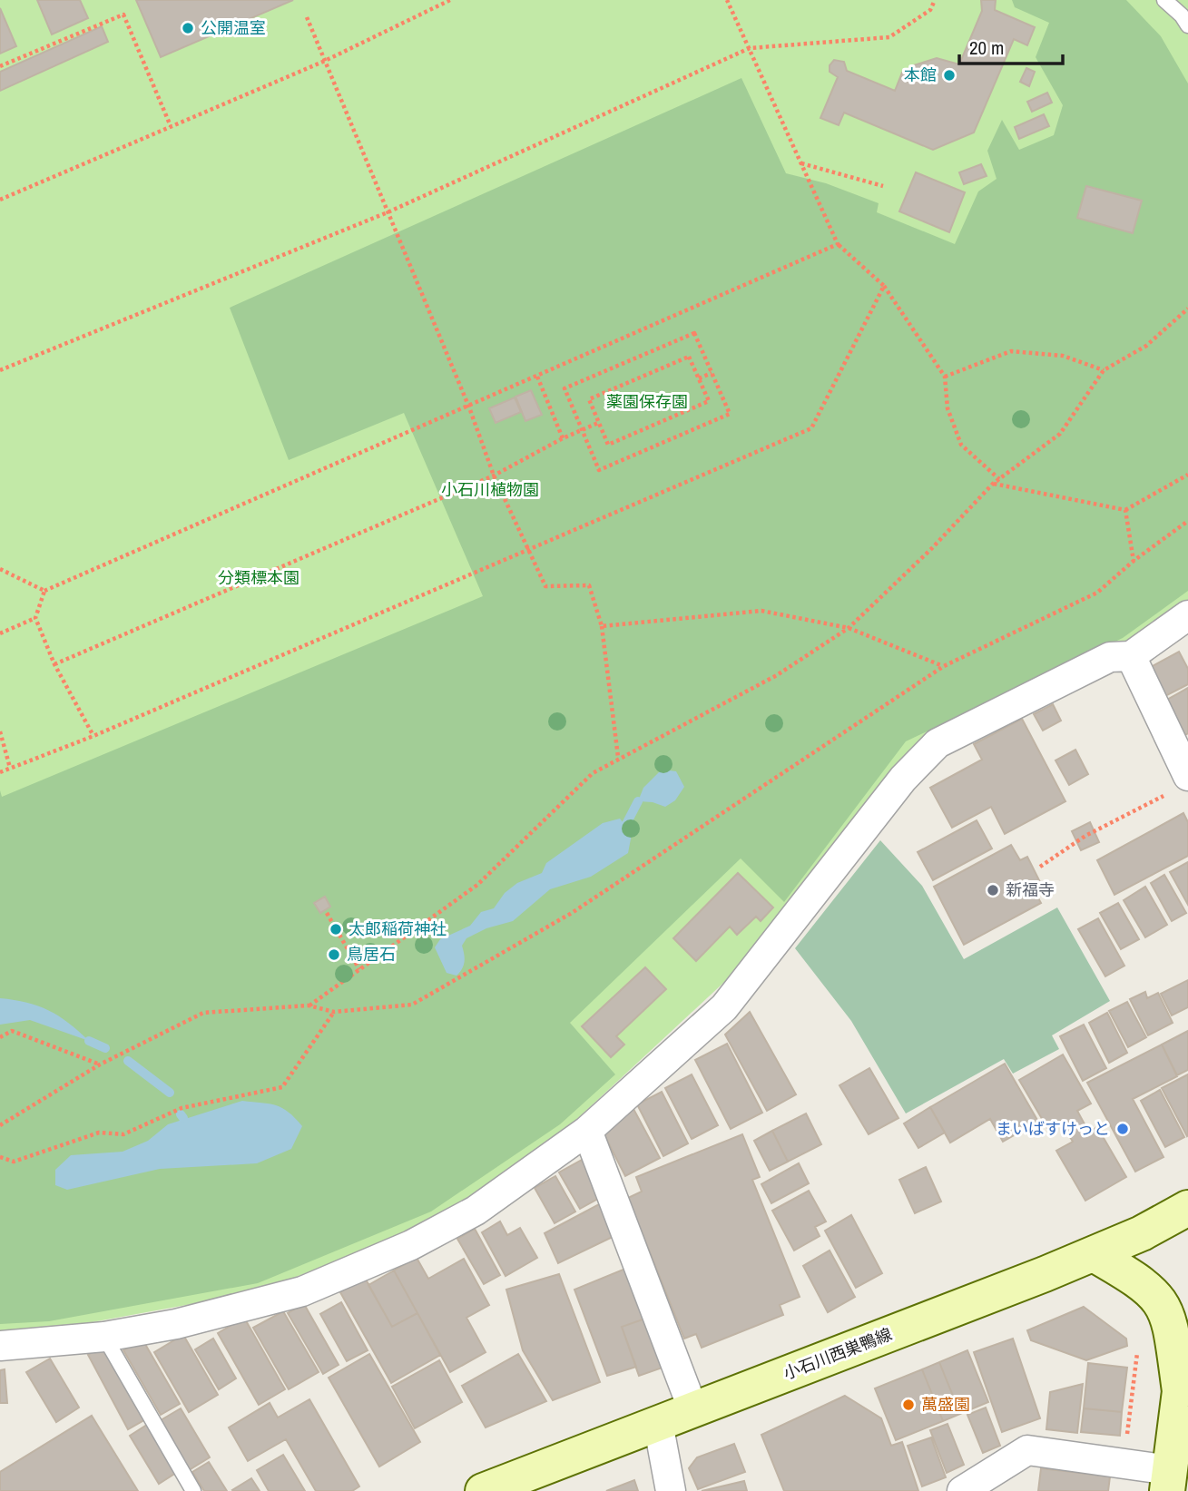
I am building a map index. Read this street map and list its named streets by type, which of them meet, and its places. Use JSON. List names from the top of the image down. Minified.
{"streets":{"main road":["小石川西巣鴨線"]},"parks":["薬園保存園","小石川植物園","分類標本園"],"places":["公開温室","本館","新福寺","太郎稲荷神社","鳥居石","まいばすけっと","萬盛園"],"scale_bar":"20 m"}
